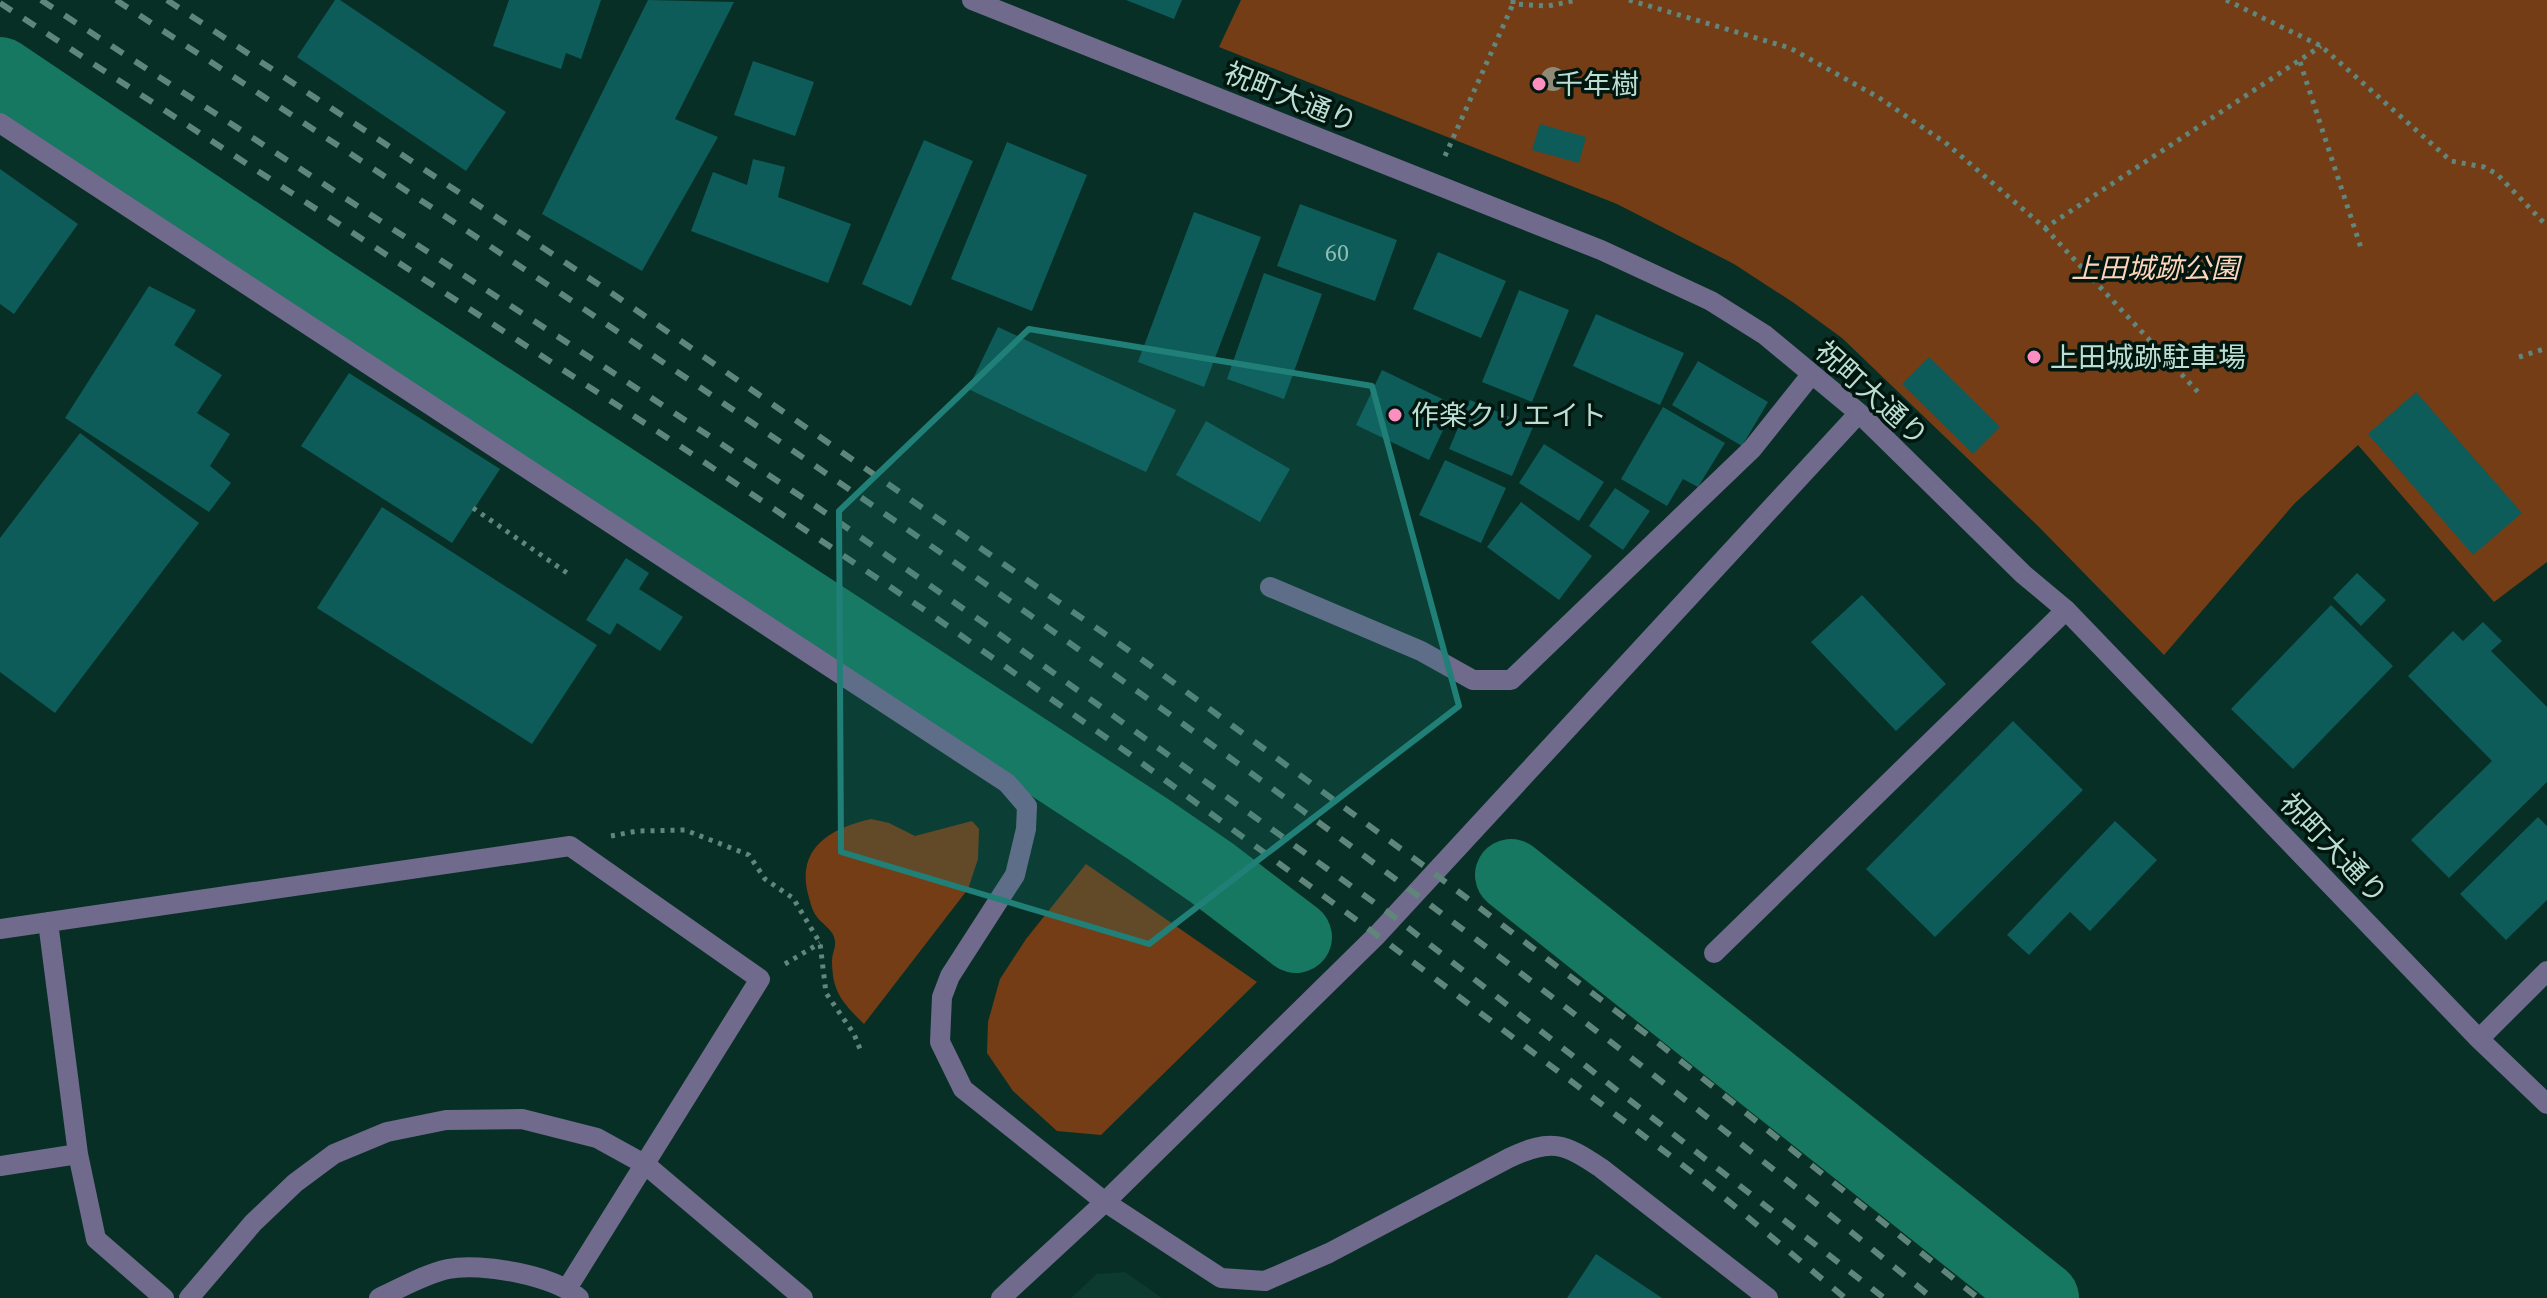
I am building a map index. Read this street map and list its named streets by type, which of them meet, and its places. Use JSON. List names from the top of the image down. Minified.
{"streets":{"street":["祝町大通り"]},"parks":["上田城跡公園"],"places":["千年樹","上田城跡駐車場","作楽クリエイト"],"house_numbers":["60"]}
